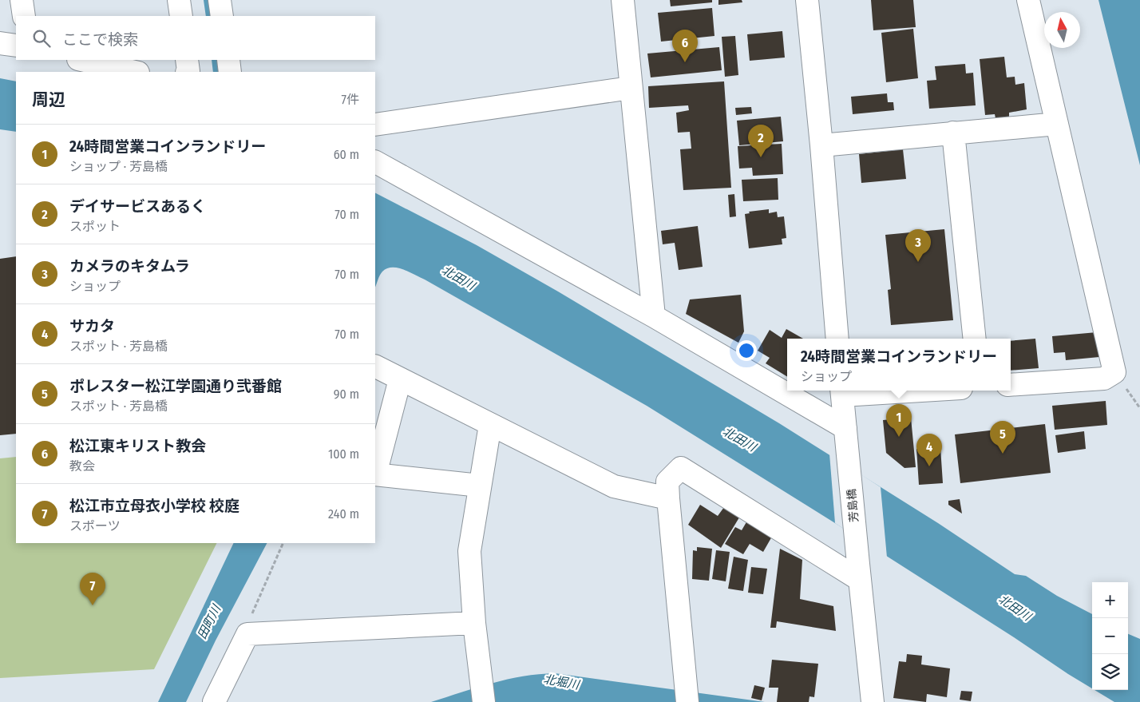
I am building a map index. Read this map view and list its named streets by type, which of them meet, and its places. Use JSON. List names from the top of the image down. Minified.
{"streets":{"street":["芳島橋"]},"water":["北田川","田町川","北堀川"],"north":"top","page":{"search":"ここで検索","pins":["6","2","3","1","5","4","7"],"heading":["周辺","7件"],"list":[{"mark":"1","name":"24時間営業コインランドリー","note":"ショップ · 芳島橋","value":"60 m"},{"mark":"2","name":"デイサービスあるく","note":"スポット","value":"70 m"},{"mark":"3","name":"カメラのキタムラ","note":"ショップ","value":"70 m"},{"mark":"4","name":"サカタ","note":"スポット · 芳島橋","value":"70 m"},{"mark":"5","name":"ポレスター松江学園通り弐番館","note":"スポット · 芳島橋","value":"90 m"},{"mark":"6","name":"松江東キリスト教会","note":"教会","value":"100 m"},{"mark":"7","name":"松江市立母衣小学校 校庭","note":"スポーツ","value":"240 m"}],"popup":["24時間営業コインランドリー","ショップ"],"map_buttons":["+","−"]}}
